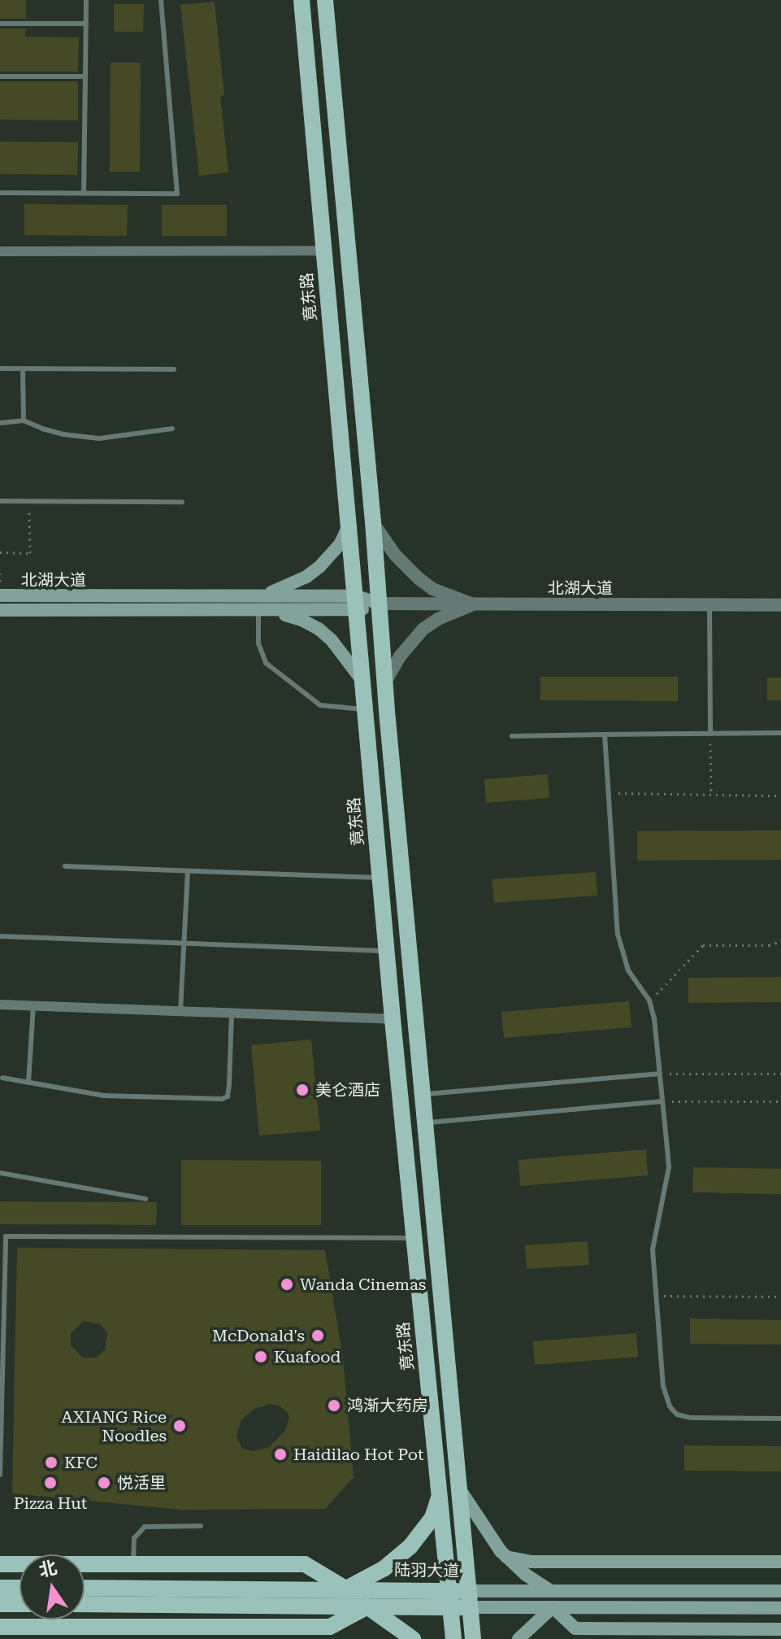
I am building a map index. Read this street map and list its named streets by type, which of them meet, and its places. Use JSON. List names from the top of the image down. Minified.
{"streets":{"main road":["竟东路","北湖大道","陆羽大道"]},"crossings":[["竟东路","北湖大道"],["竟东路","陆羽大道"]],"places":["美仑酒店","Wanda Cinemas","McDonald's","Kuafood","鸿渐大药房","AXIANG Rice Noodles","Haidilao Hot Pot","KFC","Pizza Hut","悦活里"],"north":"top"}
